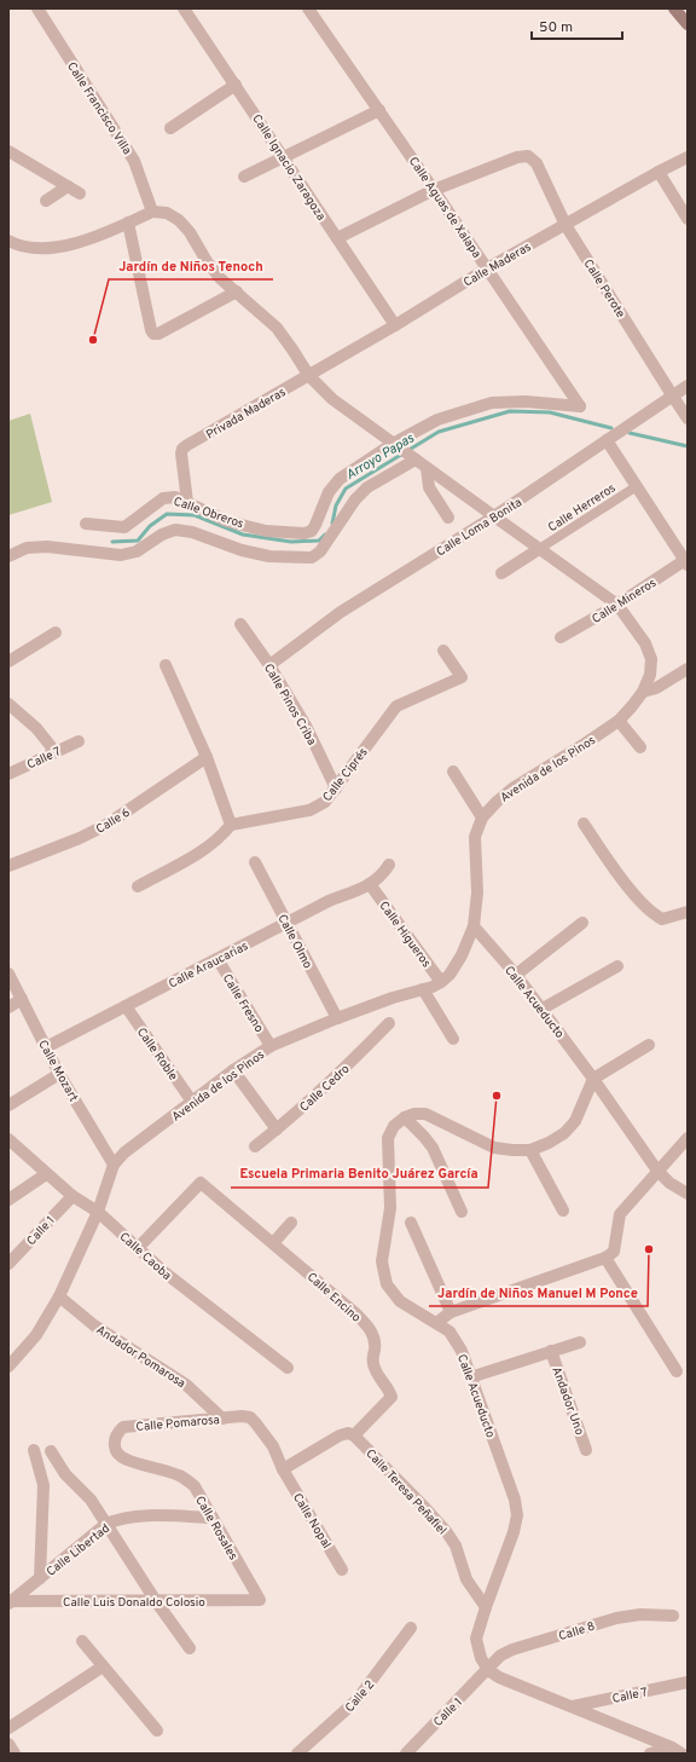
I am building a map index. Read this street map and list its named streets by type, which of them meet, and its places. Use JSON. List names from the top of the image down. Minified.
{"streets":{"street":["Calle Francisco Villa","Calle Ignacio Zaragoza","Calle Aguas de Xalapa","Calle Maderas","Calle Perote","Privada Maderas","Calle Herreros","Calle Obreros","Calle Loma Bonita","Calle Mineros","Calle Pinos Criba","Calle 7","Avenida de los Pinos","Calle Ciprés","Calle 6","Calle Higueros","Calle Olmo","Calle Araucarias","Calle Acueducto","Calle Fresno","Calle Roble","Calle Mozart","Calle Cedro","Calle 1","Calle Caoba","Calle Encino","Andador Pomarosa","Andador Uno","Calle Pomarosa","Calle Teresa Peñafiel","Calle Nopal","Calle Rosales","Calle Libertad","Calle Luis Donaldo Colosio","Calle 8","Calle 2"]},"crossings":[["Calle Francisco Villa","Avenida de los Pinos"],["Calle Ignacio Zaragoza","Calle Maderas"],["Calle Aguas de Xalapa","Calle Maderas"],["Calle Aguas de Xalapa","Calle Perote"],["Calle Aguas de Xalapa","Calle Obreros"],["Calle Maderas","Calle Perote"],["Calle Maderas","Privada Maderas"],["Calle Maderas","Avenida de los Pinos"],["Calle Perote","Calle Loma Bonita"],["Privada Maderas","Calle Obreros"],["Privada Maderas","Avenida de los Pinos"],["Calle Herreros","Avenida de los Pinos"],["Calle Obreros","Avenida de los Pinos"],["Calle Loma Bonita","Calle Pinos Criba"],["Calle Loma Bonita","Avenida de los Pinos"],["Calle Mineros","Avenida de los Pinos"],["Calle Pinos Criba","Calle Ciprés"],["Avenida de los Pinos","Calle Higueros"],["Avenida de los Pinos","Calle Olmo"],["Avenida de los Pinos","Calle Acueducto"],["Avenida de los Pinos","Calle Fresno"],["Avenida de los Pinos","Calle Roble"],["Avenida de los Pinos","Calle Mozart"],["Calle Higueros","Calle Araucarias"],["Calle Olmo","Calle Araucarias"],["Calle Araucarias","Calle Fresno"],["Calle Araucarias","Calle Roble"],["Calle Araucarias","Calle Mozart"],["Calle Acueducto","Calle 1"],["Calle Acueducto","Calle Teresa Peñafiel"],["Calle Acueducto","Calle 8"],["Calle 1","Calle Caoba"],["Calle 1","Calle 8"],["Calle Caoba","Calle Encino"],["Calle Encino","Calle Teresa Peñafiel"],["Andador Pomarosa","Calle Pomarosa"],["Calle Pomarosa","Calle Nopal"],["Calle Pomarosa","Calle Rosales"],["Calle Rosales","Calle Libertad"],["Calle Rosales","Calle Luis Donaldo Colosio"],["Calle Libertad","Calle Luis Donaldo Colosio"]],"water":["Arroyo Papas"],"places":["Jardín de Niños Tenoch","Escuela Primaria Benito Juárez García","Jardín de Niños Manuel M Ponce"],"scale_bar":"50 m"}
